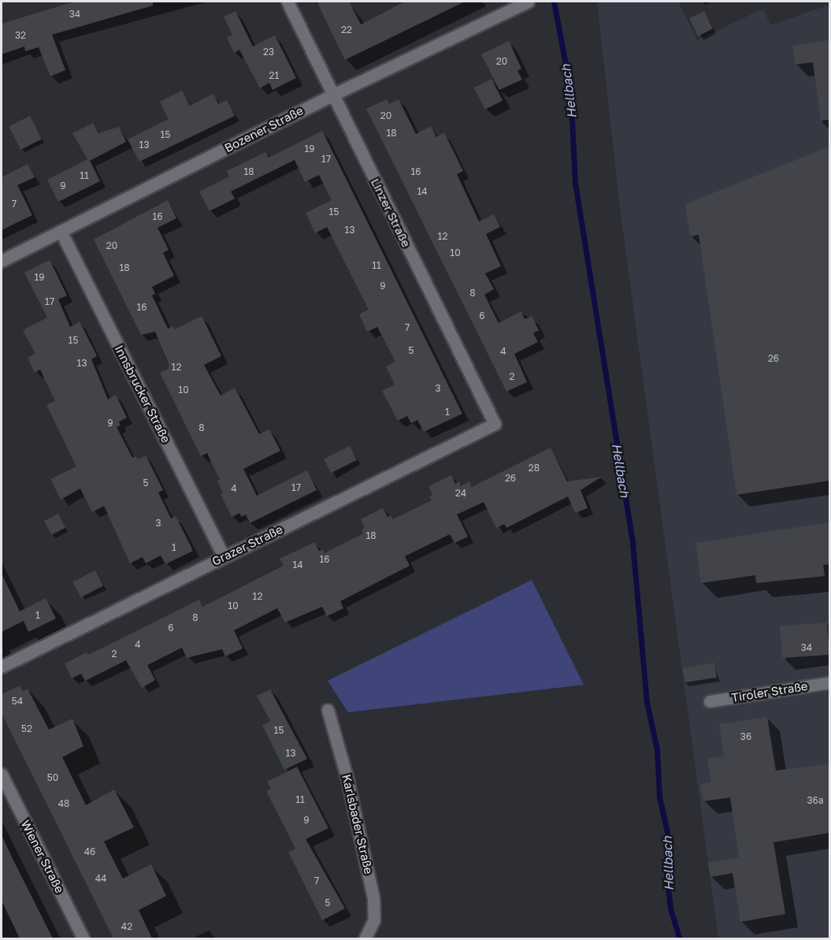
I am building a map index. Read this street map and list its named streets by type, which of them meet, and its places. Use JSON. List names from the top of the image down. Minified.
{"streets":{"street":["Bozener Straße","Linzer Straße","Innsbrucker Straße","Grazer Straße","Tiroler Straße","Karlsbader Straße","Wiener Straße"]},"crossings":[["Bozener Straße","Linzer Straße"],["Bozener Straße","Innsbrucker Straße"],["Linzer Straße","Grazer Straße"],["Innsbrucker Straße","Grazer Straße"]],"water":["Hellbach"],"house_numbers":["34","22","32","23","20","21","20","18","15","13","19","17","18","16","11","9","14","7","15","16","13","12","20","10","11","18","19","9","8","17","16","6","7","15","5","4","26","13","12","2","3","10","1","9","8","28","26","5","17","4","24","3","18","1","16","14","12","10","1","8","6","4","34","2","54","52","15","36","13","50","11","36a","48","9","46","44","7","5","42"]}
